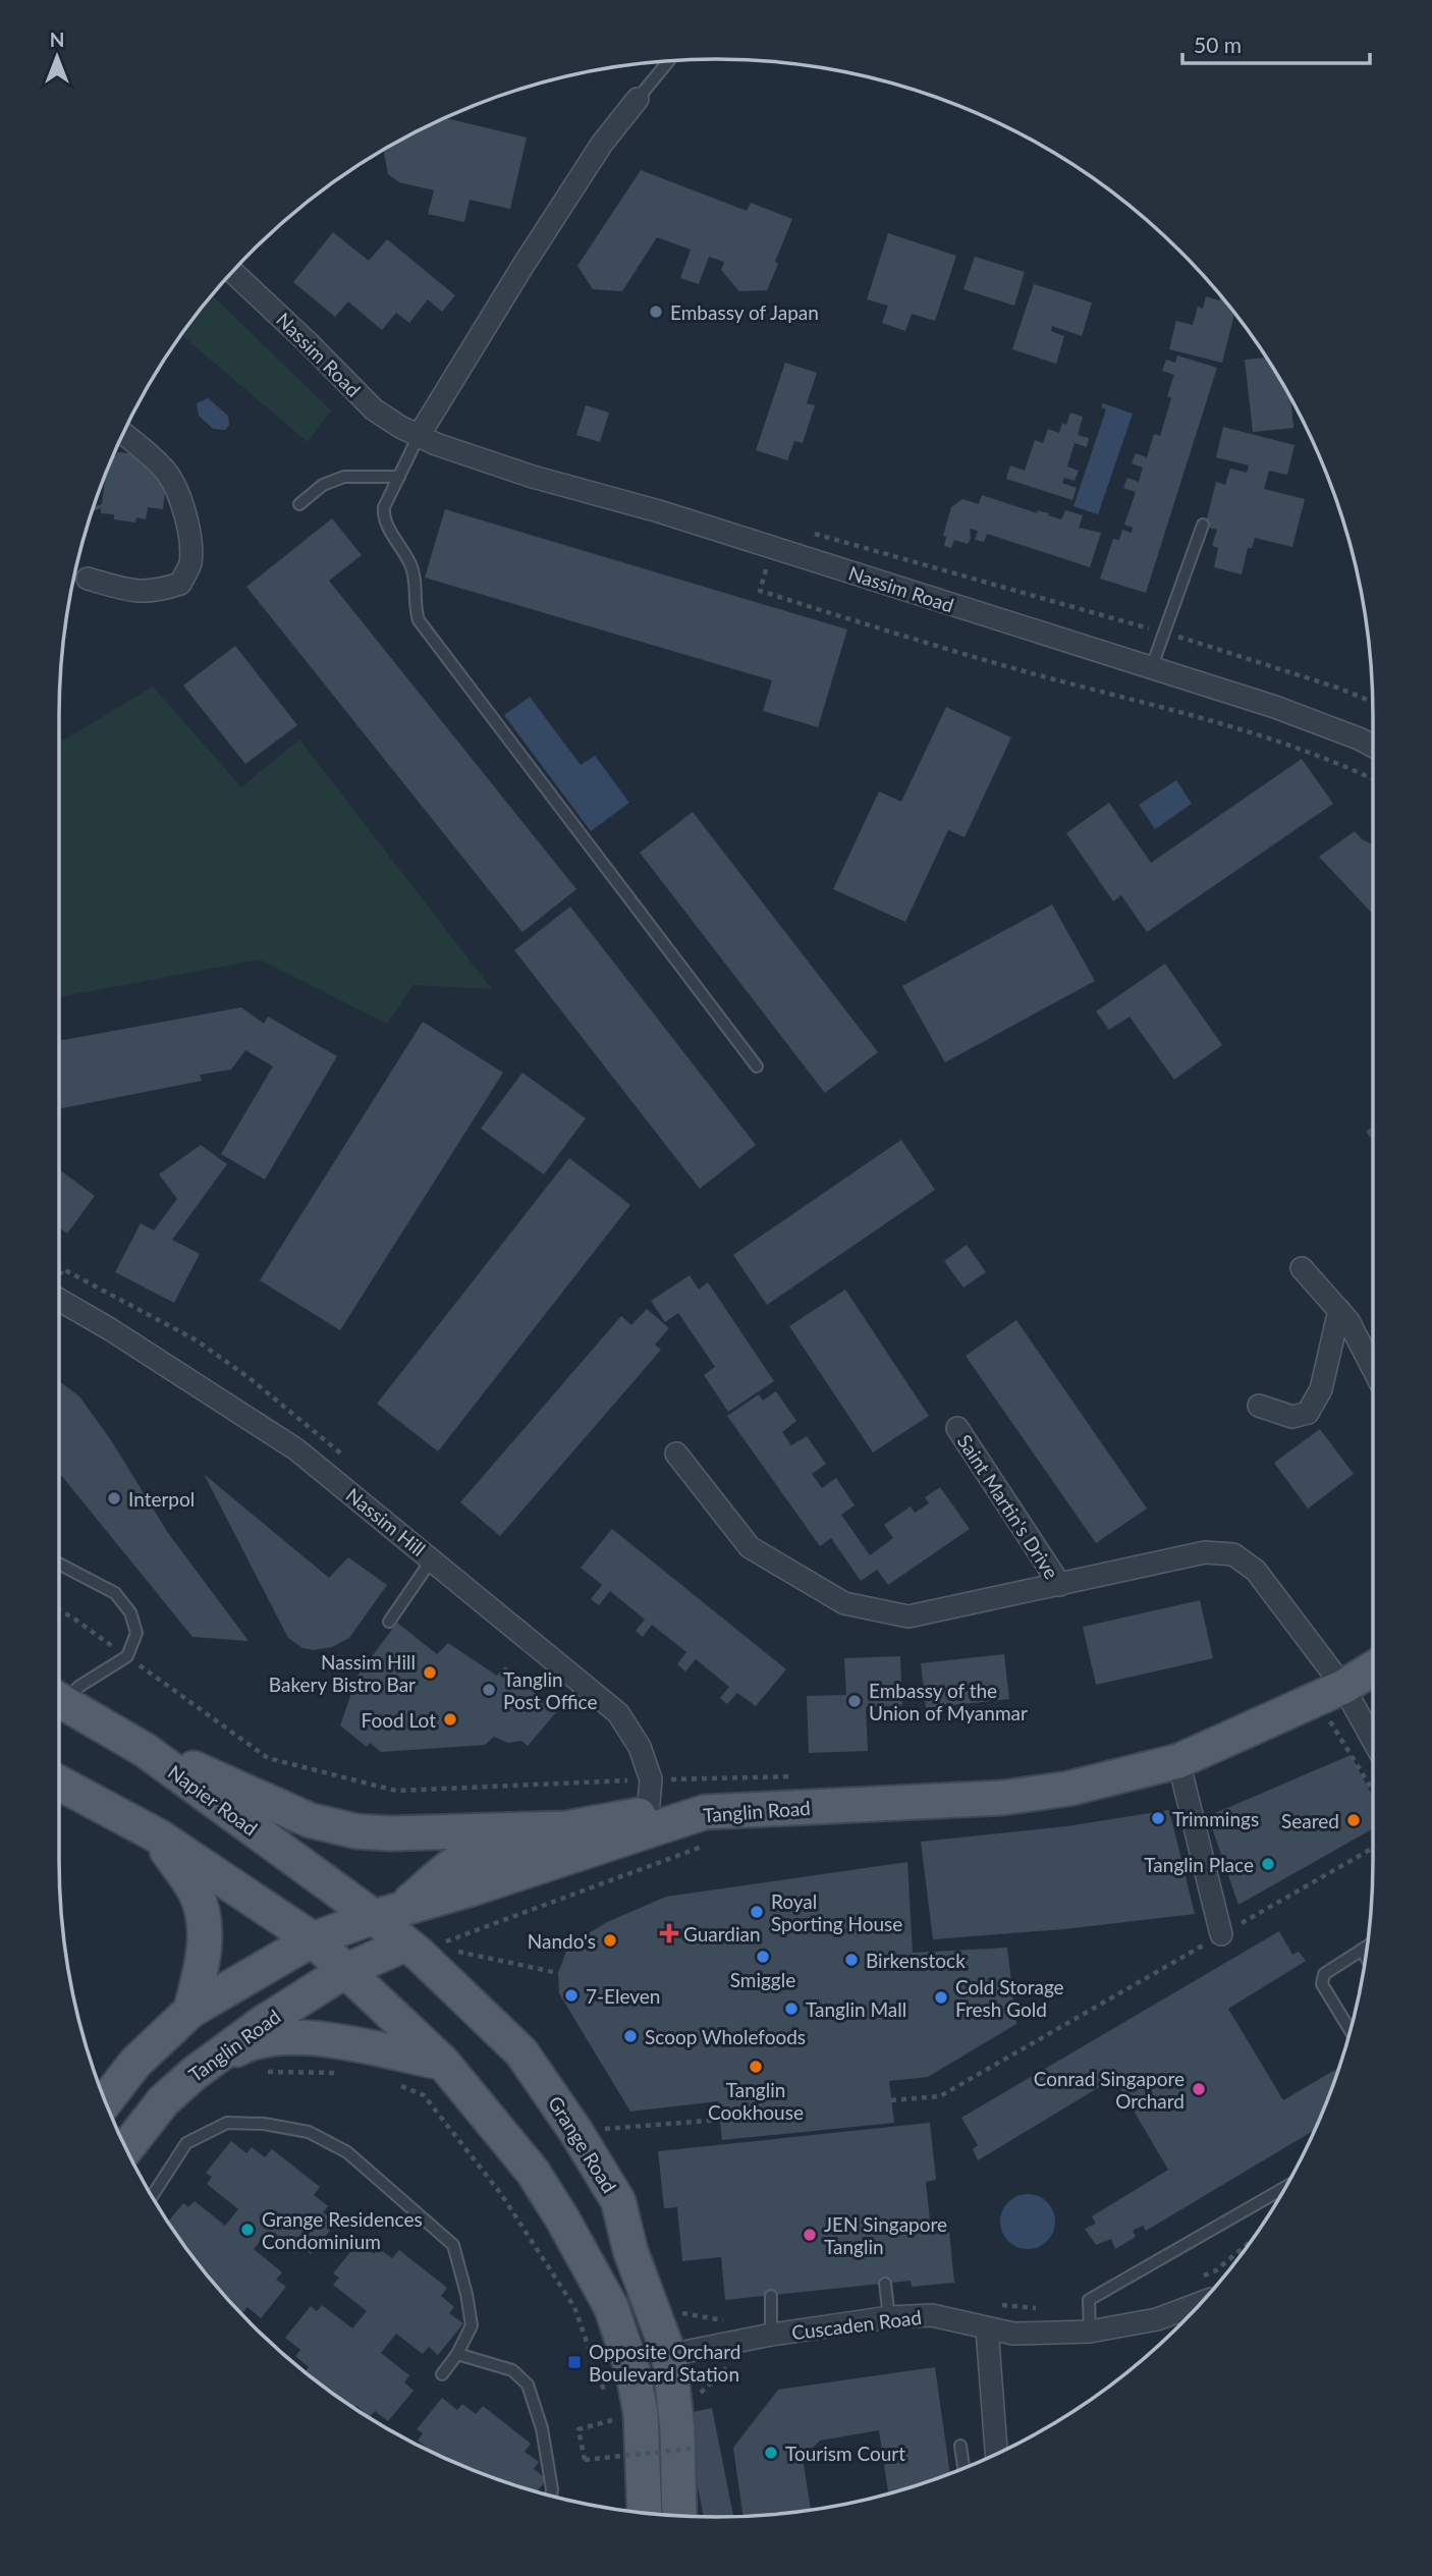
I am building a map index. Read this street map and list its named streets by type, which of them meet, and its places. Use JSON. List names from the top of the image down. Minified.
{"streets":{"main road":["Napier Road","Tanglin Road","Grange Road"],"street":["Nassim Road","Saint Martin's Drive","Nassim Hill","Cuscaden Road"]},"crossings":[["Saint Martin's Drive","Tanglin Road"],["Napier Road","Tanglin Road"],["Napier Road","Grange Road"],["Tanglin Road","Grange Road"],["Grange Road","Cuscaden Road"]],"places":{"other":["Embassy of Japan","Interpol","Nassim Hill Bakery Bistro Bar","Tanglin Post Office","Embassy of the Union of Myanmar","Food Lot","Trimmings","Seared","Tanglin Place","Royal Sporting House","Nando's","Smiggle","Birkenstock","7-Eleven","Cold Storage Fresh Gold","Tanglin Mall","Scoop Wholefoods","Tanglin Cookhouse","Conrad Singapore Orchard","Grange Residences Condominium","JEN Singapore Tanglin","Tourism Court"],"health":["Guardian"],"transit":["Opposite Orchard Boulevard Station"]},"scale_bar":"50 m","north":"top"}
